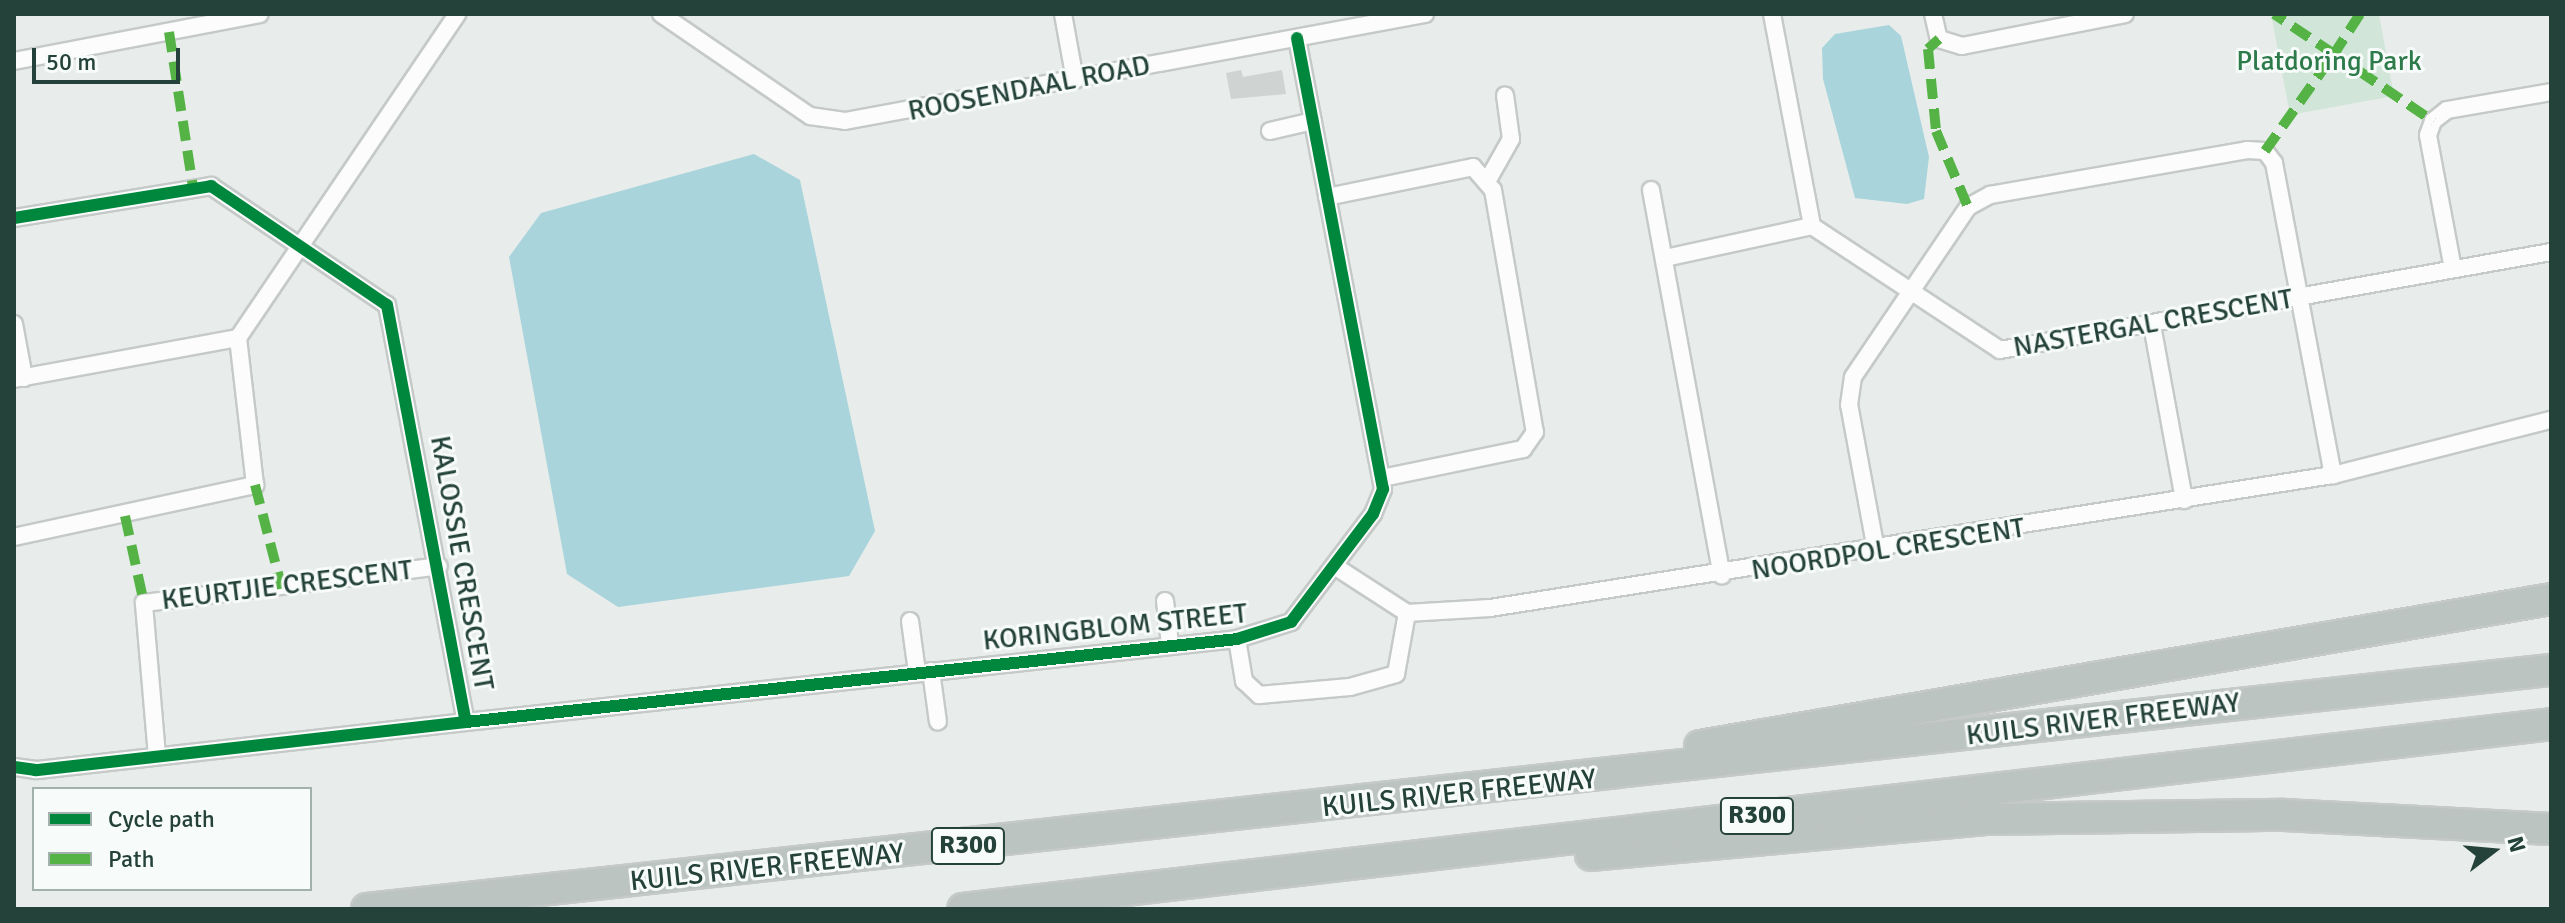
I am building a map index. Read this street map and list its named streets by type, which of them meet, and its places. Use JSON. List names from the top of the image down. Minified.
{"streets":{"highway":["KUILS RIVER FREEWAY","R300"],"street":["ROOSENDAAL ROAD","NASTERGAL CRESCENT","NOORDPOL CRESCENT","KALOSSIE CRESCENT","KEURTJIE CRESCENT","KORINGBLOM STREET"]},"crossings":[["ROOSENDAAL ROAD","KORINGBLOM STREET"],["KALOSSIE CRESCENT","KEURTJIE CRESCENT"],["KALOSSIE CRESCENT","KORINGBLOM STREET"]],"parks":["Platdoring Park"],"legend":["Cycle path","Path"],"scale_bar":"50 m","north":"right"}
